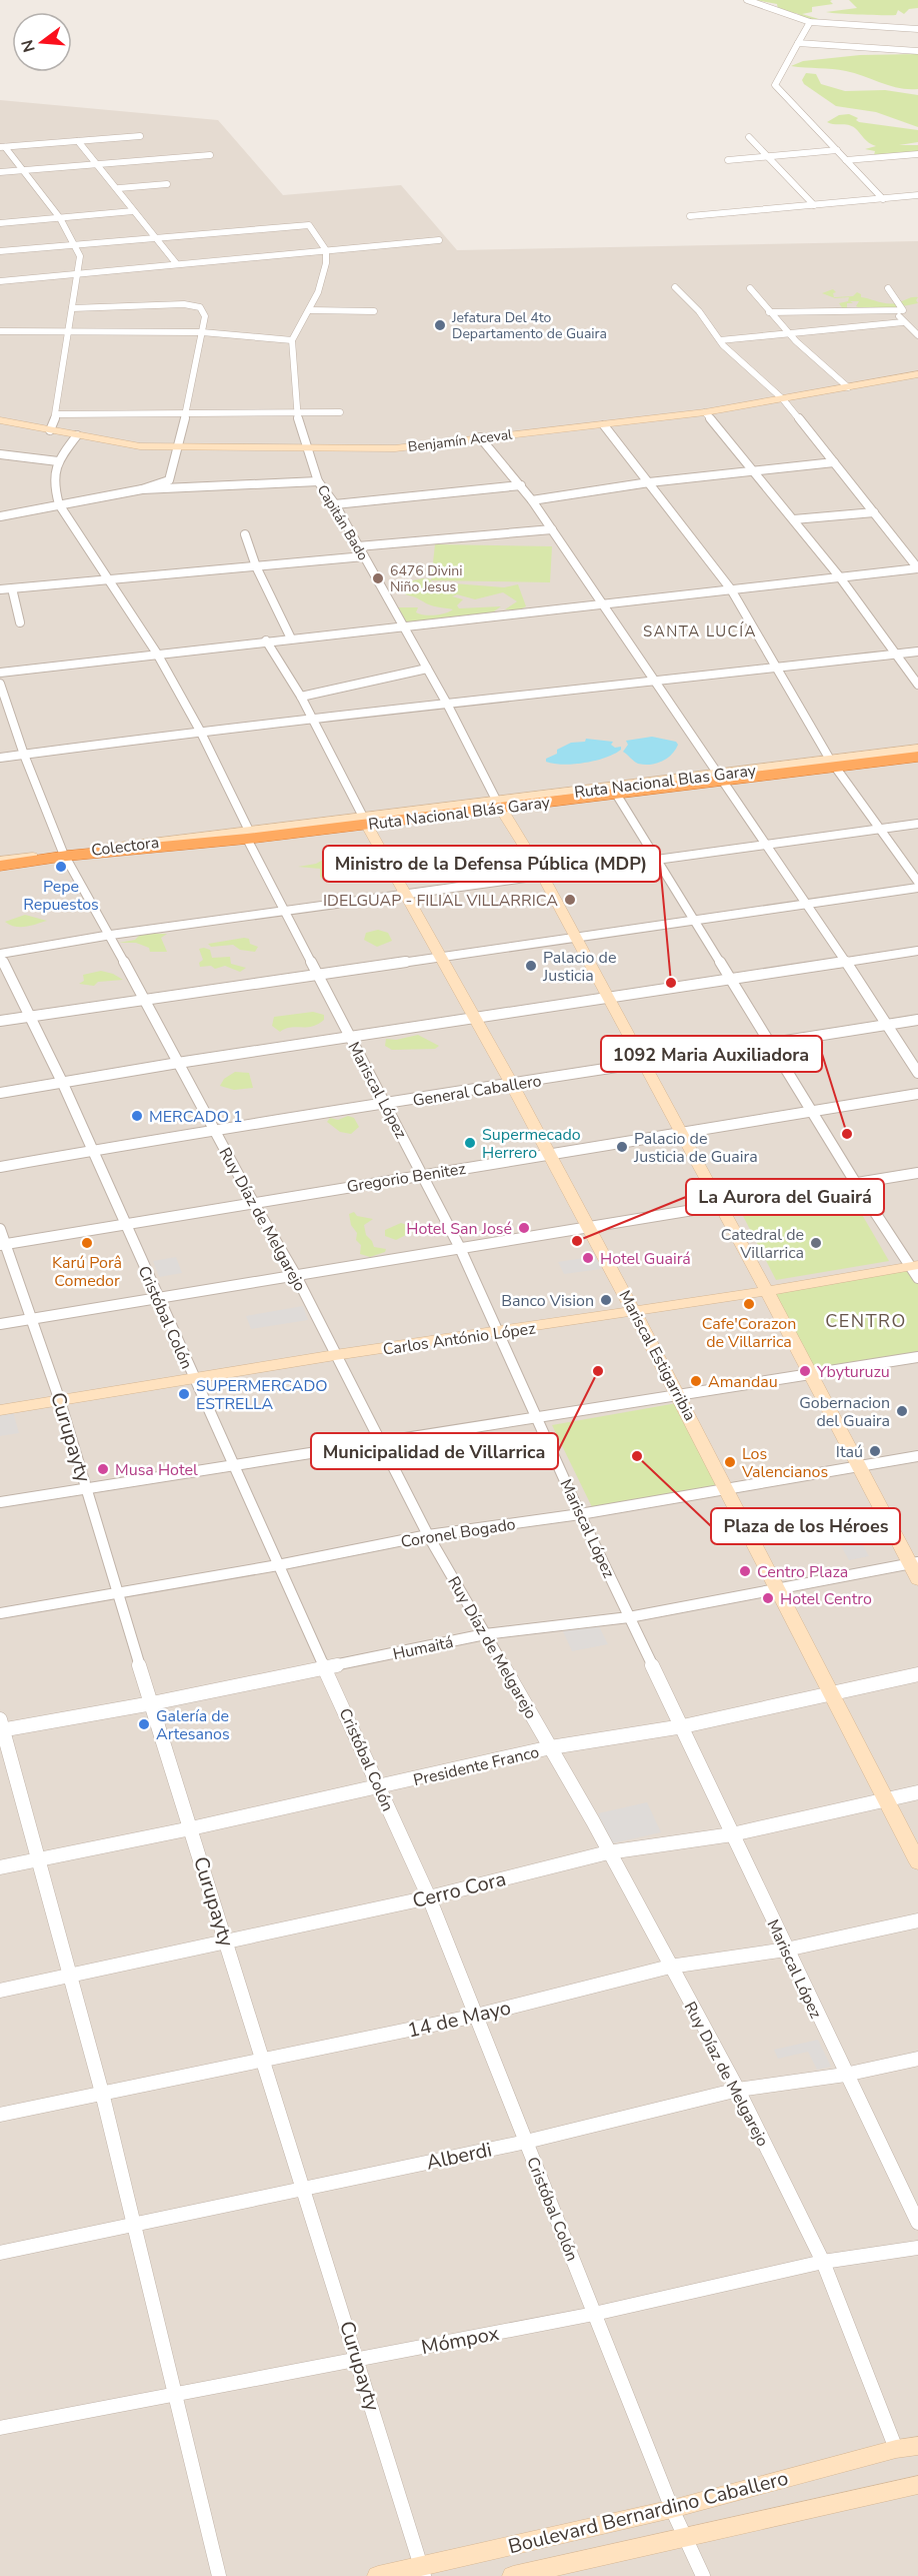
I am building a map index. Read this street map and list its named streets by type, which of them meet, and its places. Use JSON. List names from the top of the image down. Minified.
{"streets":{"highway":["Ruta Nacional Blás Garay"],"main road":["Benjamín Aceval","Ruta Nacional Blas Garay","Carlos António López","Mariscal Estigarribia","Boulevard Bernardino Caballero"],"street":["Capitán Bado","Mariscal López","General Caballero","Gregorio Benitez","Ruy Díaz de Melgarejo","Cristóbal Colón","Curupayty","Coronel Bogado","Humaitá","Presidente Franco","Cerro Cora","14 de Mayo","Alberdi","Mómpox"]},"crossings":[["Benjamín Aceval","Capitán Bado"],["Capitán Bado","Ruta Nacional Blas Garay"],["Capitán Bado","Ruta Nacional Blás Garay"],["Ruta Nacional Blas Garay","Ruta Nacional Blás Garay"],["Ruta Nacional Blás Garay","Mariscal López"],["Ruta Nacional Blás Garay","Ruy Díaz de Melgarejo"],["Ruta Nacional Blás Garay","Mariscal Estigarribia"],["Mariscal López","General Caballero"],["Mariscal López","Gregorio Benitez"],["Mariscal López","Carlos António López"],["Mariscal López","Coronel Bogado"],["Mariscal López","Humaitá"],["Mariscal López","Presidente Franco"],["Mariscal López","Cerro Cora"],["Mariscal López","14 de Mayo"],["Mariscal López","Alberdi"],["General Caballero","Ruy Díaz de Melgarejo"],["General Caballero","Cristóbal Colón"],["General Caballero","Mariscal Estigarribia"],["Gregorio Benitez","Ruy Díaz de Melgarejo"],["Gregorio Benitez","Cristóbal Colón"],["Gregorio Benitez","Mariscal Estigarribia"],["Gregorio Benitez","Curupayty"],["Ruy Díaz de Melgarejo","Carlos António López"],["Ruy Díaz de Melgarejo","Coronel Bogado"],["Ruy Díaz de Melgarejo","Humaitá"],["Ruy Díaz de Melgarejo","Presidente Franco"],["Ruy Díaz de Melgarejo","Cerro Cora"],["Ruy Díaz de Melgarejo","14 de Mayo"],["Ruy Díaz de Melgarejo","Alberdi"],["Ruy Díaz de Melgarejo","Mómpox"],["Ruy Díaz de Melgarejo","Boulevard Bernardino Caballero"],["Cristóbal Colón","Carlos António López"],["Cristóbal Colón","Coronel Bogado"],["Cristóbal Colón","Humaitá"],["Cristóbal Colón","Presidente Franco"],["Cristóbal Colón","Cerro Cora"],["Cristóbal Colón","14 de Mayo"],["Cristóbal Colón","Alberdi"],["Cristóbal Colón","Mómpox"],["Cristóbal Colón","Boulevard Bernardino Caballero"],["Carlos António López","Mariscal Estigarribia"],["Carlos António López","Curupayty"],["Mariscal Estigarribia","Coronel Bogado"],["Mariscal Estigarribia","Humaitá"],["Mariscal Estigarribia","Presidente Franco"],["Mariscal Estigarribia","Cerro Cora"],["Curupayty","Coronel Bogado"],["Curupayty","Humaitá"],["Curupayty","Presidente Franco"],["Curupayty","Cerro Cora"],["Curupayty","14 de Mayo"],["Curupayty","Alberdi"],["Curupayty","Mómpox"],["Curupayty","Boulevard Bernardino Caballero"]],"districts":["SANTA LUCÍA","CENTRO"],"places":["Jefatura Del 4to Departamento de Guaira","6476 Divini Niño Jesus","Pepe Repuestos","IDELGUAP - FILIAL VILLARRICA","Palacio de Justicia","Ministro de la Defensa Pública (MDP)","MERCADO 1","1092 Maria Auxiliadora","Supermecado Herrero","Palacio de Justicia de Guaira","Hotel San José","La Aurora del Guairá","Karú Porâ Comedor","Catedral de Villarrica","Hotel Guairá","Banco Vision","Cafe'Corazon de Villarrica","Municipalidad de Villarrica","Ybyturuzu","Amandau","SUPERMERCADO ESTRELLA","Gobernacion del Guaira","Itaú","Plaza de los Héroes","Los Valencianos","Musa Hotel","Centro Plaza","Hotel Centro","Galería de Artesanos"],"north":"left"}
